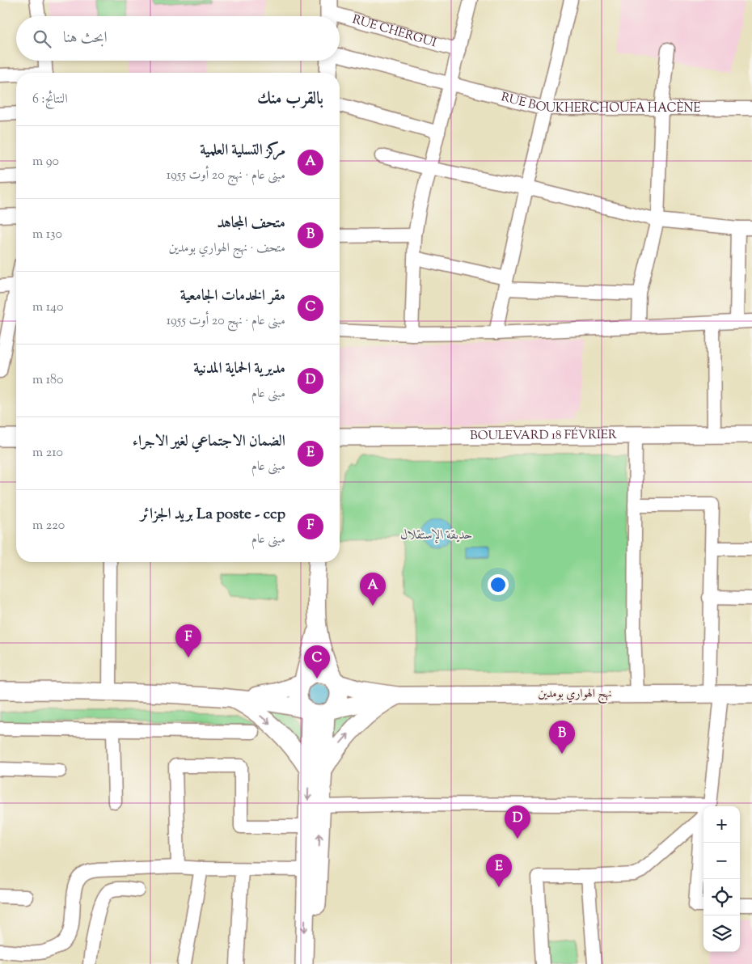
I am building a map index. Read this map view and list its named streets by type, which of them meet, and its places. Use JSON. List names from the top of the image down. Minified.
{"streets":{"main road":["BOULEVARD 18 FÉVRIER","نهج الهواري بومدين"],"street":["RUE CHERGUI","RUE BOUKHERCHOUFA HACÈNE"]},"water":["حديقة الإستقلال"],"page":{"search":"ابحث هنا","heading":["بالقرب منك","النتائج: 6"],"list":[{"mark":"A","name":"مركز التسلية العلمية","note":"مبنى عام · نهج 20 أوت 1955","value":"90 m"},{"mark":"B","name":"متحف المجاهد","note":"متحف · نهج الهواري بومدين","value":"130 m"},{"mark":"C","name":"مقر الخدمات الجامعية","note":"مبنى عام · نهج 20 أوت 1955","value":"140 m"},{"mark":"D","name":"مديرية الحماية المدنية","note":"مبنى عام","value":"180 m"},{"mark":"E","name":"الضمان الاجتماعي لغير الاجراء","note":"مبنى عام","value":"210 m"},{"mark":"F","name":"La poste - ccp بريد الجزائر","note":"مبنى عام","value":"220 m"}],"pins":["A","F","C","B","D","E"],"map_buttons":["+","−"]}}
